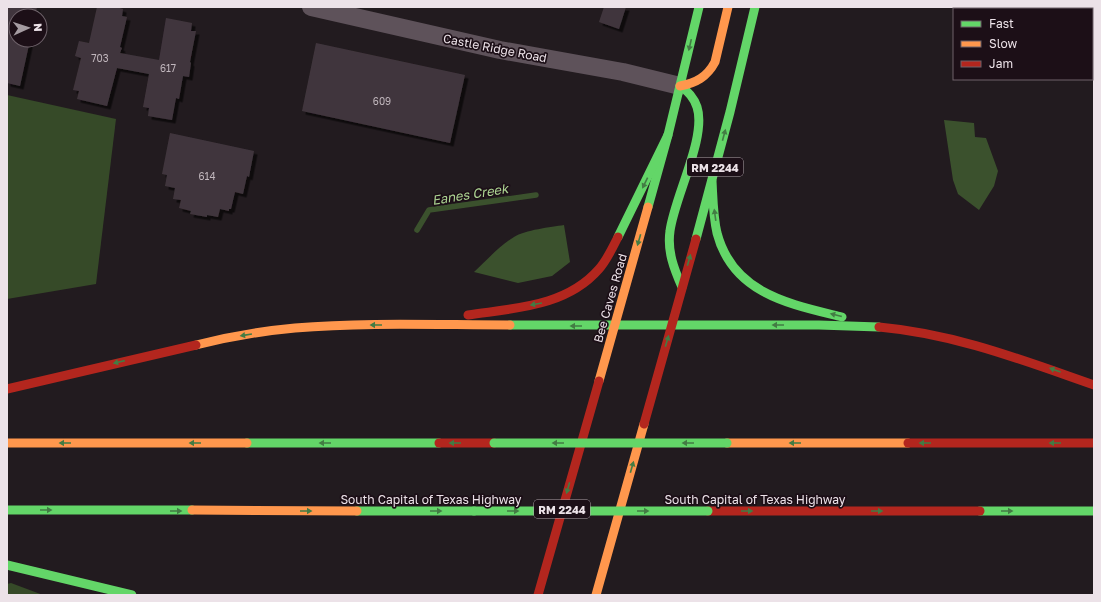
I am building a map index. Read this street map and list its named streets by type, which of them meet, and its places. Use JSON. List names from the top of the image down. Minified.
{"streets":{"main road":["RM 2244","Bee Caves Road","South Capital of Texas Highway"],"street":["Castle Ridge Road"]},"crossings":[["Castle Ridge Road","Bee Caves Road"]],"water":["Eanes Creek"],"house_numbers":["703","617","609","614"],"legend":["Fast","Slow","Jam"],"north":"right"}
